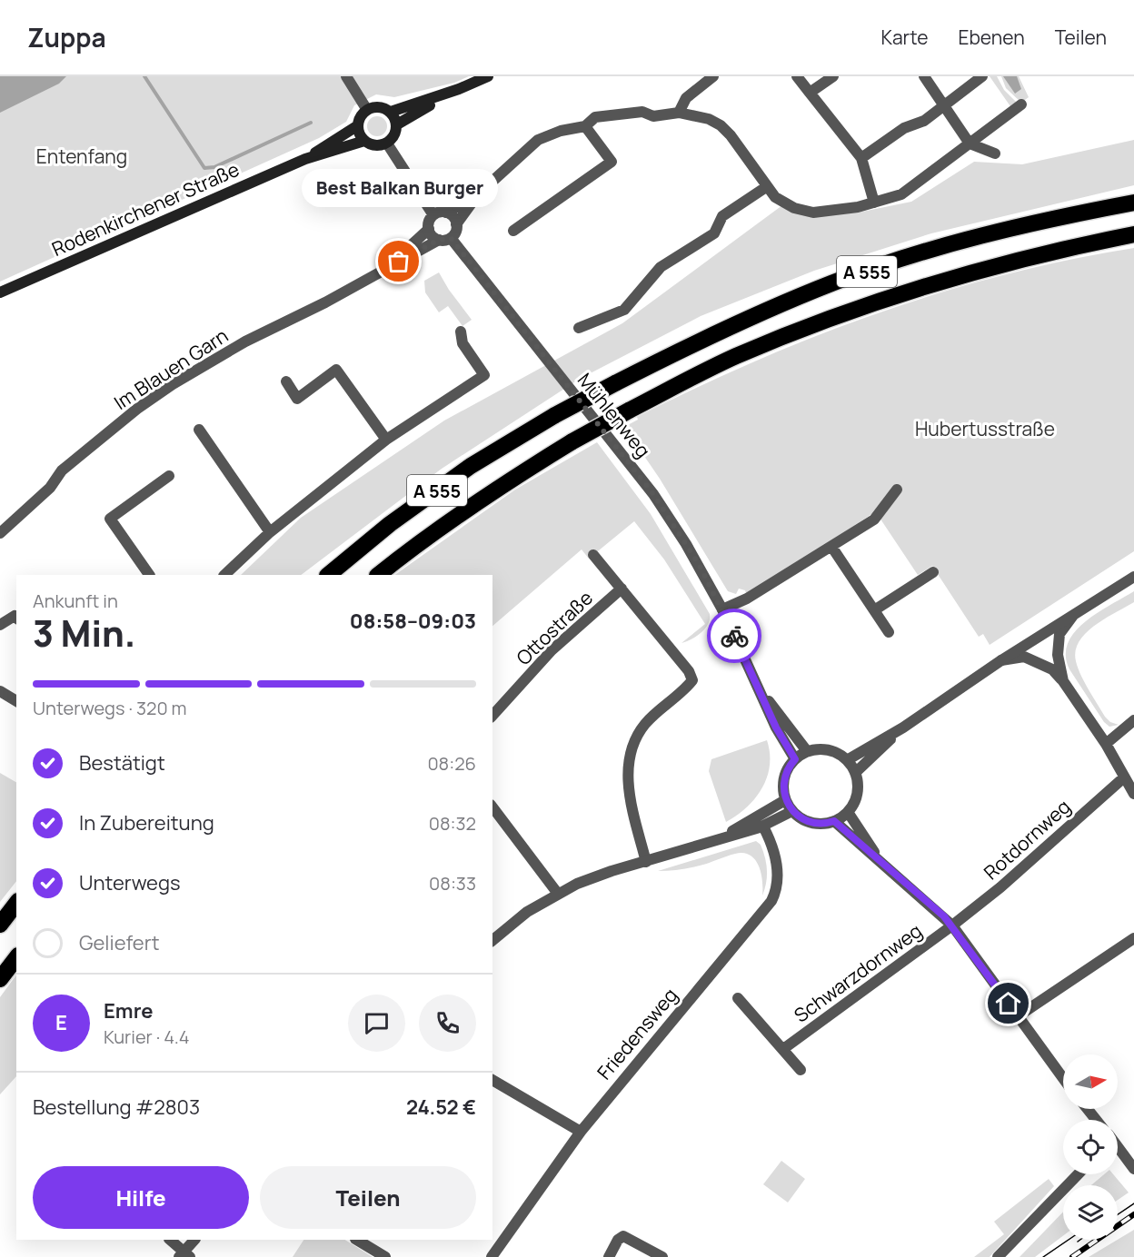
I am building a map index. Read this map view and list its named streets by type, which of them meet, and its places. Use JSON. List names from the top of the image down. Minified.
{"streets":{"highway":["A 555"],"main road":["Rodenkirchener Straße"],"street":["Im Blauen Garn","Mühlenweg","Ottostraße","Rotdornweg","Schwarzdornweg","Friedensweg"]},"crossings":[["Im Blauen Garn","Mühlenweg"],["Rotdornweg","Schwarzdornweg"]],"parks":["Entenfang","Hubertusstraße"],"places":["Best Balkan Burger"],"north":"right","page":{"header":"Zuppa","nav":["Karte","Ebenen","Teilen"],"bubble":"Best Balkan Burger","heading":["3 Min.","Ankunft in","08:58–09:03"],"panel":["Emre","Kurier · 4.4","Bestellung #2803","24.52 €"],"bar":"Unterwegs · 320 m","list":[["Bestätigt","08:26"],["In Zubereitung","08:32"],["Unterwegs","08:33"],"Geliefert"],"round":"E","buttons":["Hilfe","Teilen"]}}
